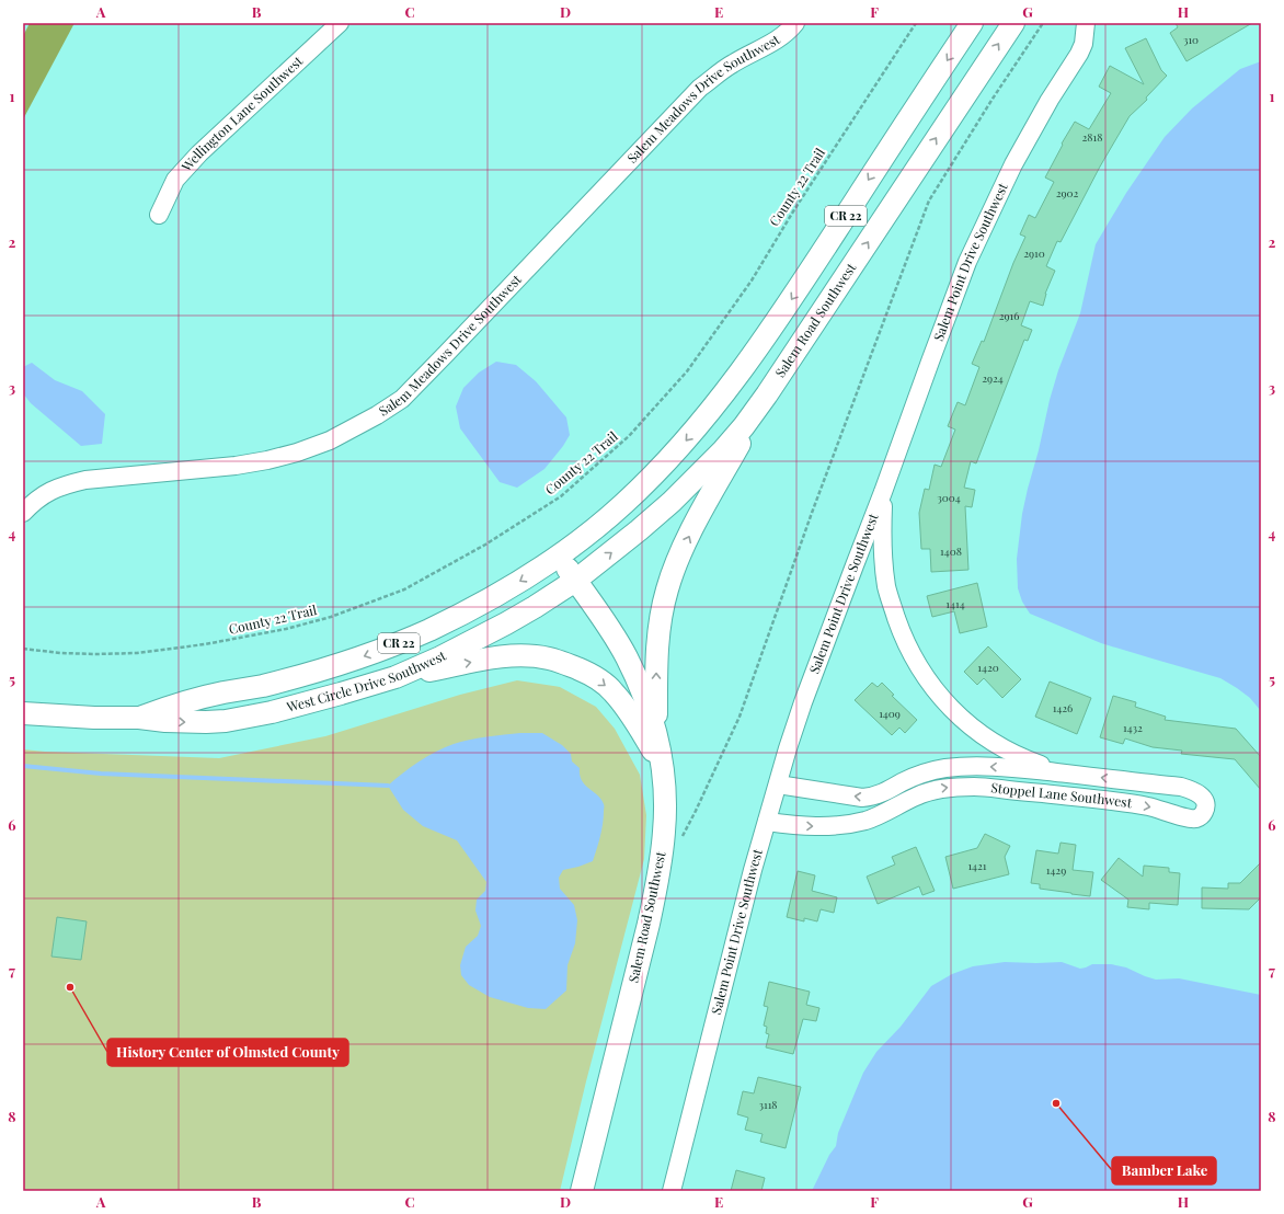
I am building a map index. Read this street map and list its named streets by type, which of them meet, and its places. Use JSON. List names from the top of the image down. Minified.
{"streets":{"main road":["CR 22","Salem Road Southwest","West Circle Drive Southwest"],"street":["Salem Meadows Drive Southwest","Wellington Lane Southwest","Salem Point Drive Southwest","Stoppel Lane Southwest"],"path":["County 22 Trail"]},"crossings":[["CR 22","Salem Road Southwest"],["CR 22","West Circle Drive Southwest"],["Salem Point Drive Southwest","Stoppel Lane Southwest"],["Salem Road Southwest","West Circle Drive Southwest"]],"places":["History Center of Olmsted County","Bamber Lake"],"house_numbers":["310","2818","2902","2910","2916","2924","3004","1408","1414","1420","1426","1409","1432","1421","1429","3118"],"grid":{"columns":["A","B","C","D","E","F","G","H"],"rows":["1","2","3","4","5","6","7","8"]}}
